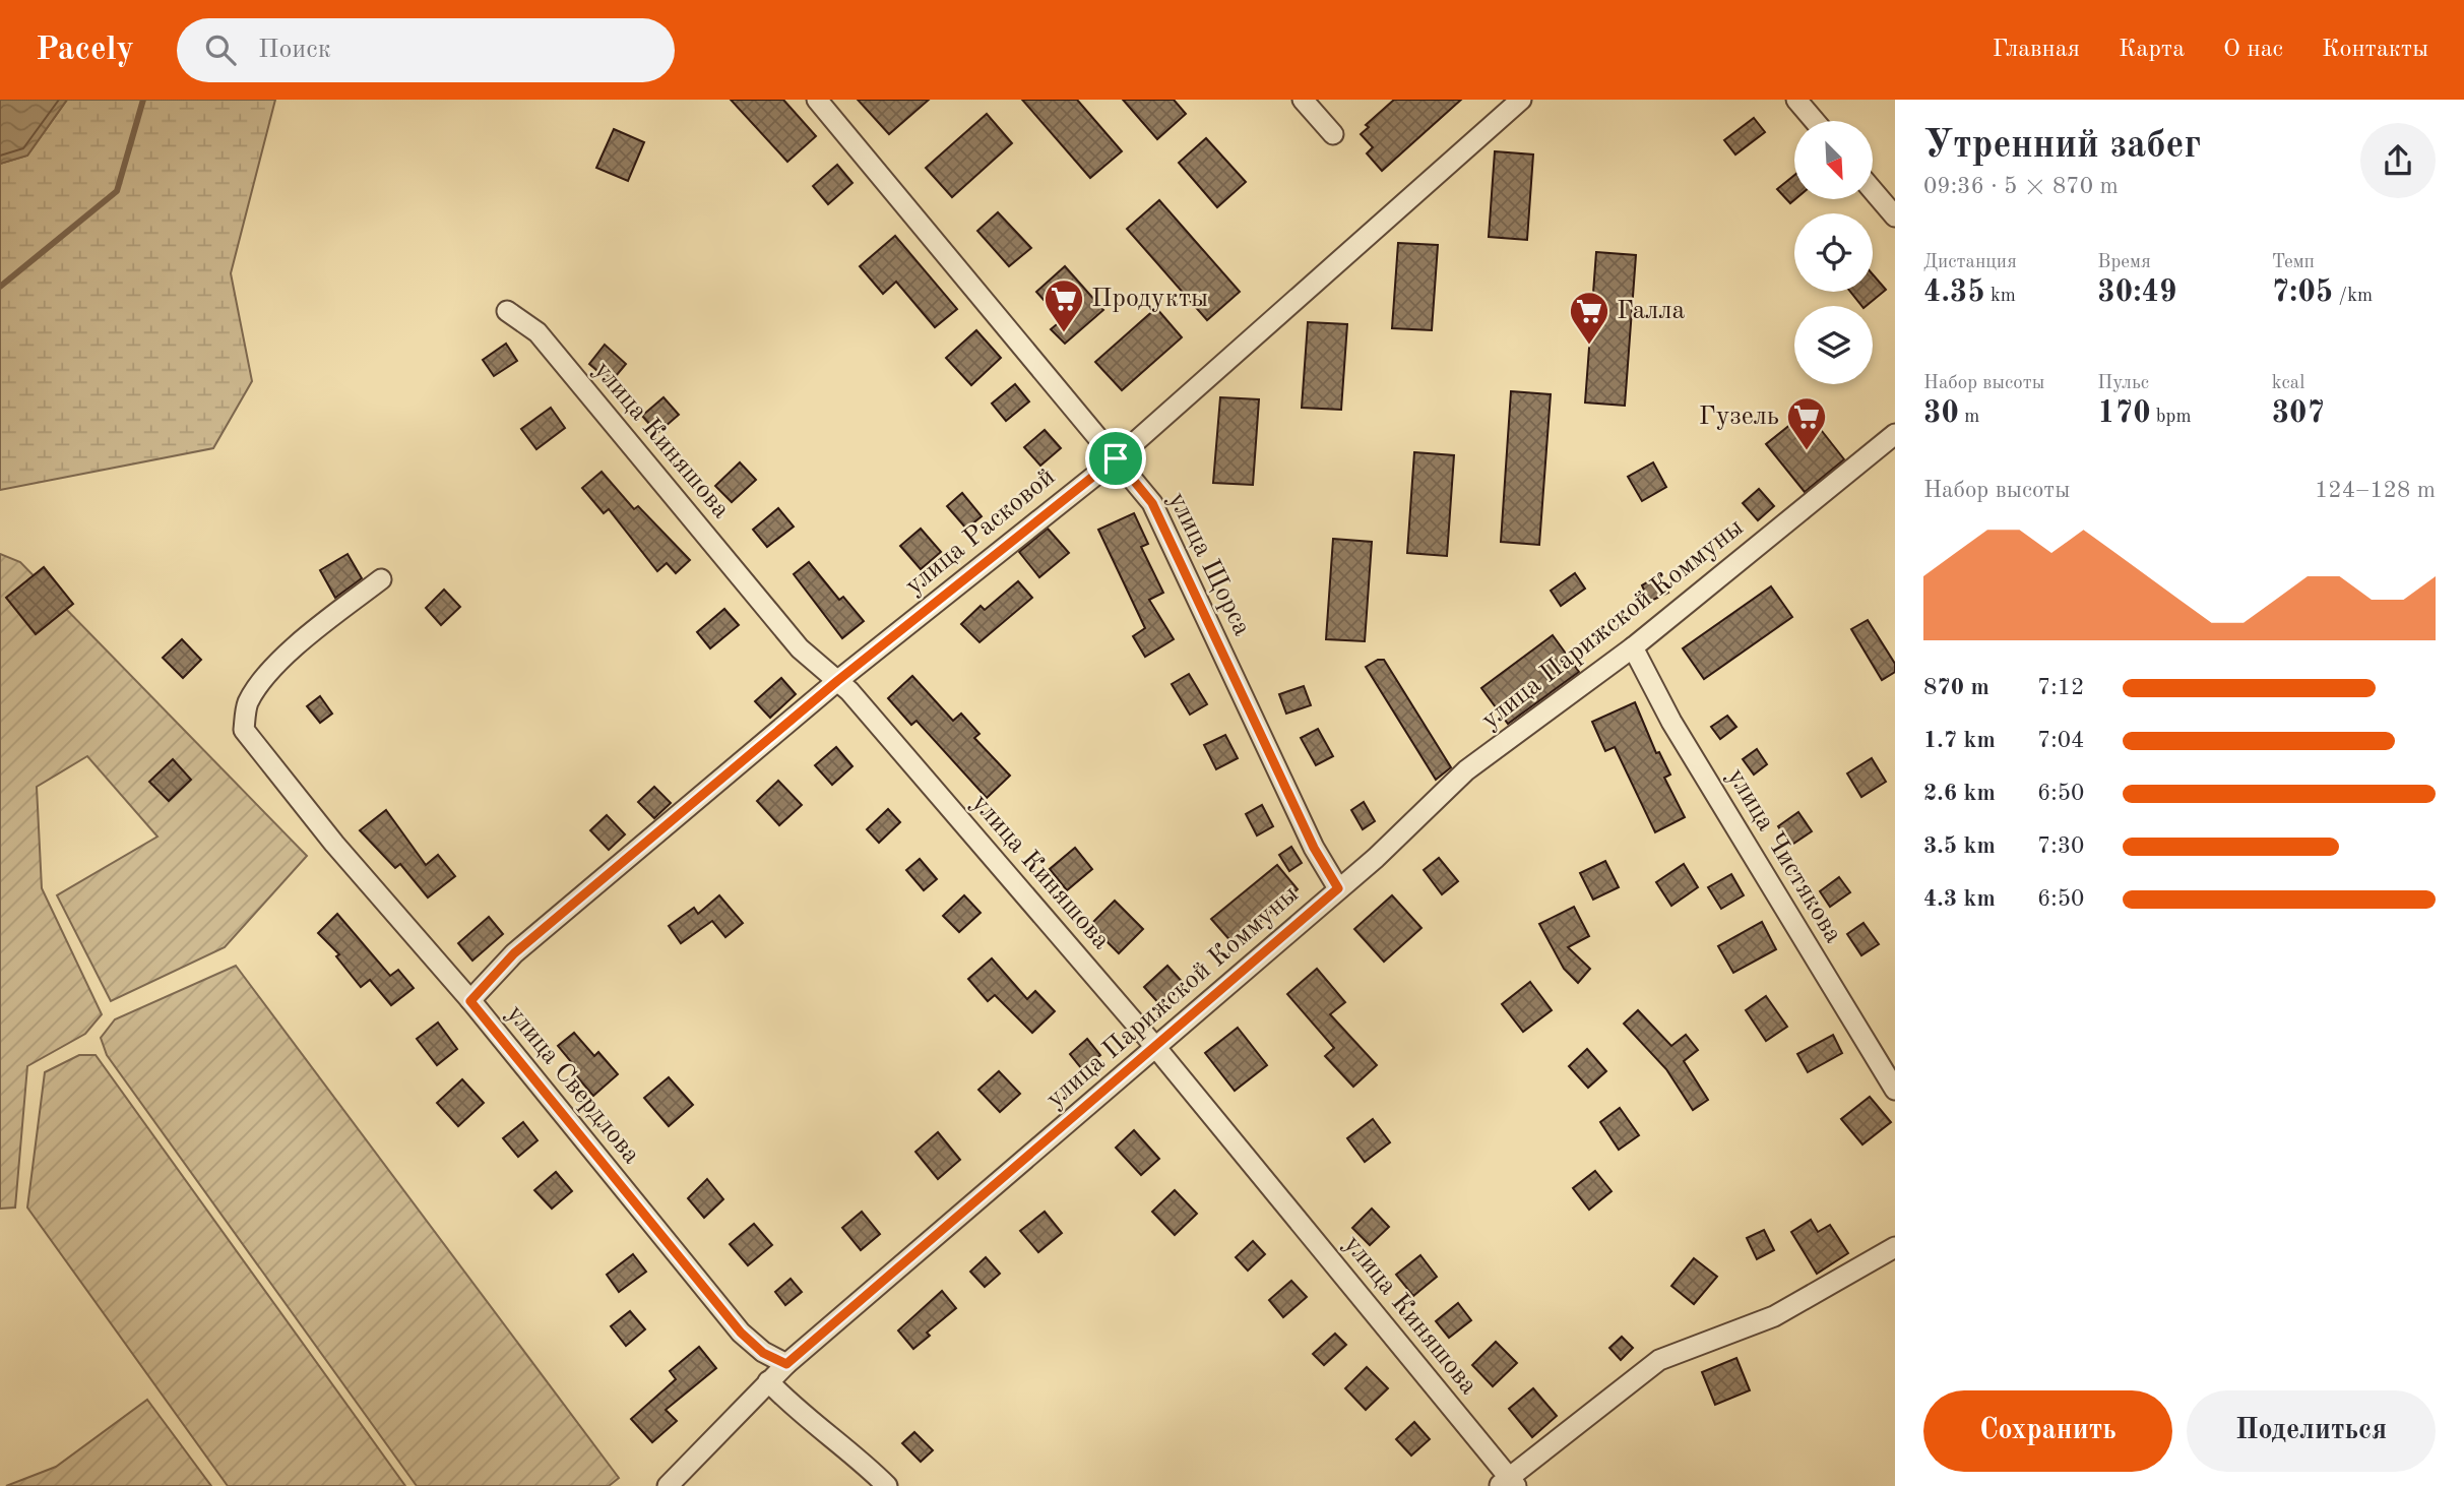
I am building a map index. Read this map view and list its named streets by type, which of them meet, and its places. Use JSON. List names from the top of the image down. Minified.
{"streets":{"street":["улица Киняшова","улица Расковой","улица Щорса","улица Парижской Коммуны","улица Чистякова","улица Свердлова"]},"crossings":[["улица Киняшова","улица Расковой"],["улица Киняшова","улица Парижской Коммуны"],["улица Расковой","улица Щорса"],["улица Расковой","улица Свердлова"],["улица Щорса","улица Парижской Коммуны"],["улица Парижской Коммуны","улица Чистякова"],["улица Парижской Коммуны","улица Свердлова"]],"places":{"supermarket":["Продукты","Галла","Гузель"]},"north":"bottom right","page":{"header":"Pacely","search":"Поиск","nav":["Главная","Карта","О нас","Контакты"],"heading":["Утренний забег","09:36 · 5 × 870 m"],"stats":[["Дистанция","4.35 km"],["Время","30:49"],["Темп","7:05 /km"],["Набор высоты","30 m"],["Пульс","170 bpm"],["kcal","307"]],"chart":["Набор высоты","124–128 m"],"list":[{"name":"870 m","note":"7:12"},{"name":"1.7 km","note":"7:04"},{"name":"2.6 km","note":"6:50"},{"name":"3.5 km","note":"7:30"},{"name":"4.3 km","note":"6:50"}],"buttons":["Сохранить","Поделиться"]}}
